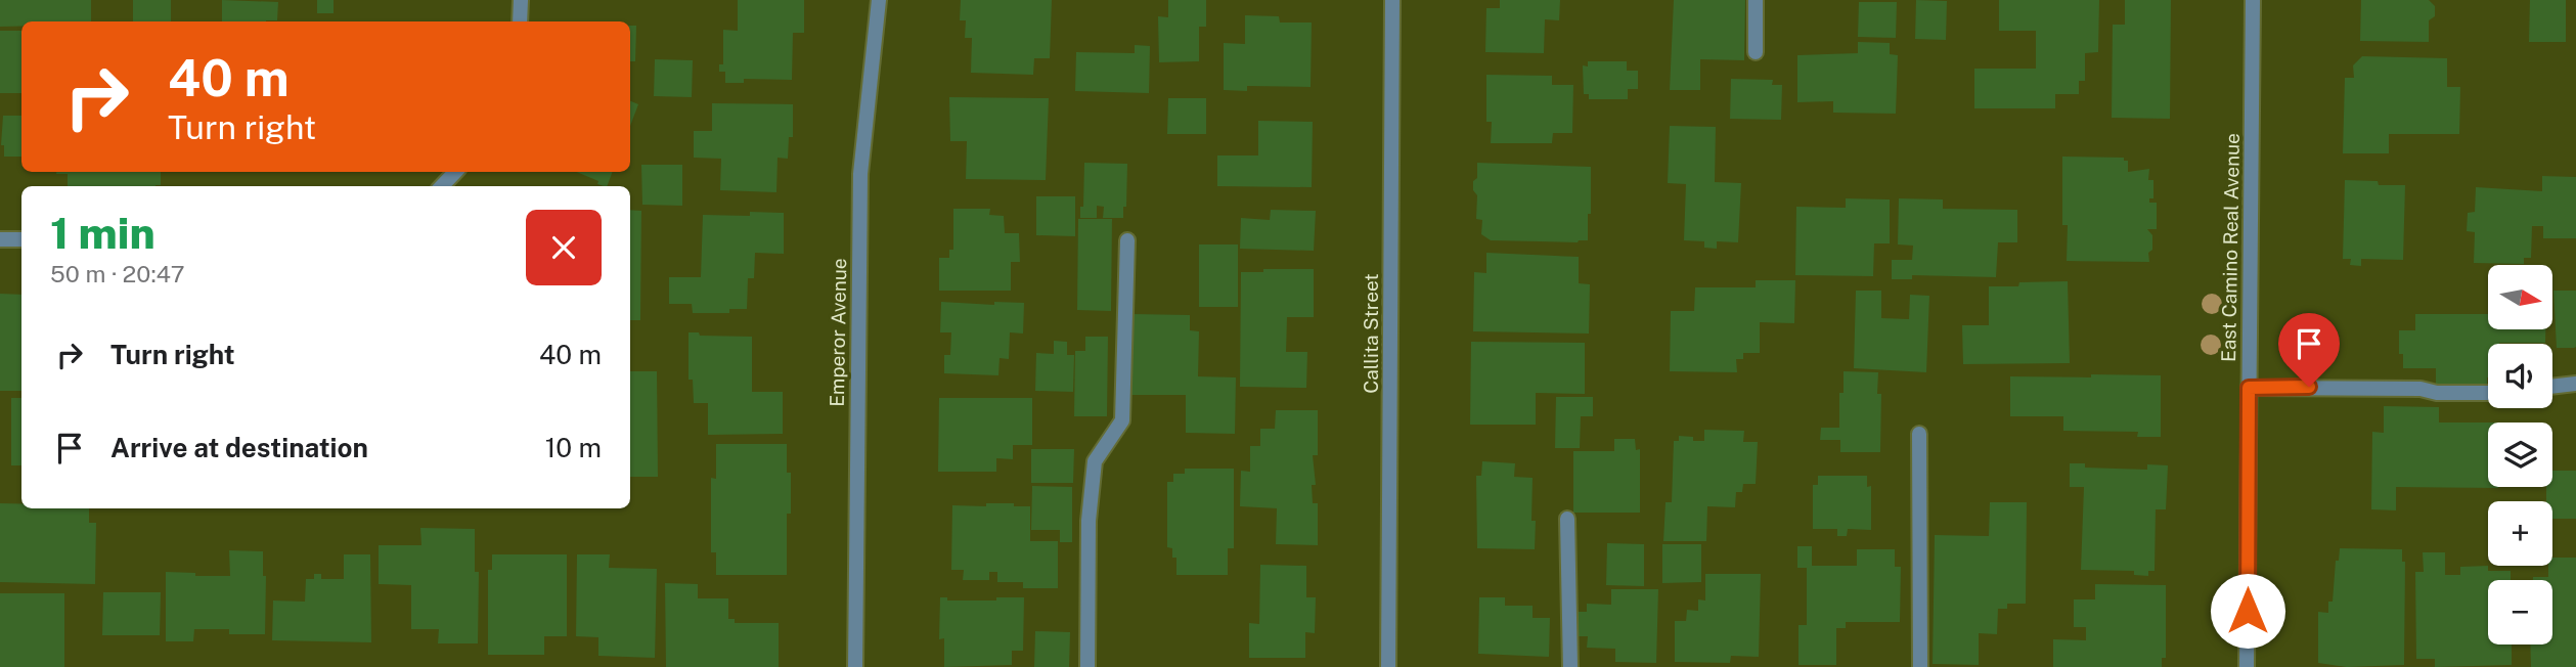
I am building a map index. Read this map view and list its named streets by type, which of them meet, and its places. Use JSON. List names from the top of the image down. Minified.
{"streets":{"street":["East Camino Real Avenue","Emperor Avenue","Callita Street"]},"north":"right","page":{"turn":["40 m","Turn right"],"heading":["1 min","50 m · 20:47"],"map_buttons":["+","−"],"list":[{"name":"Turn right","value":"40 m"},{"name":"Arrive at destination","value":"10 m"}]}}
